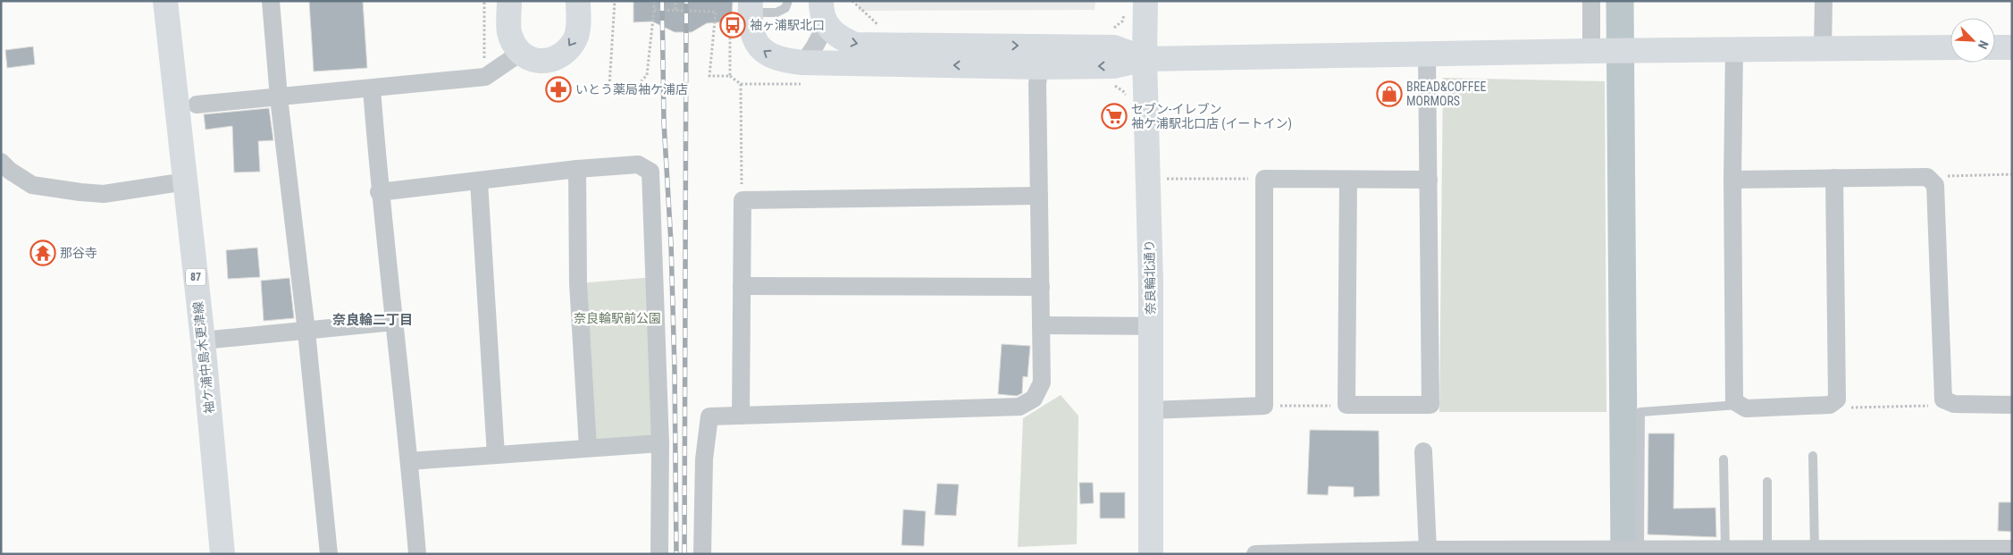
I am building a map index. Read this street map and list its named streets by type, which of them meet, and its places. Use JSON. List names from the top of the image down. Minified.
{"streets":{"street":["87","奈良輪北通り","袖ケ浦中島木更津線"]},"districts":["奈良輪二丁目"],"parks":["奈良輪駅前公園"],"places":{"bus stop":["袖ヶ浦駅北口"],"pharmacy":["いとう薬局袖ケ浦店"],"shop":["BREAD&COFFEE MORMORS"],"supermarket":["セブン-イレブン 袖ケ浦駅北口店 (イートイン)"],"temple":["那谷寺"]},"north":"bottom right"}
